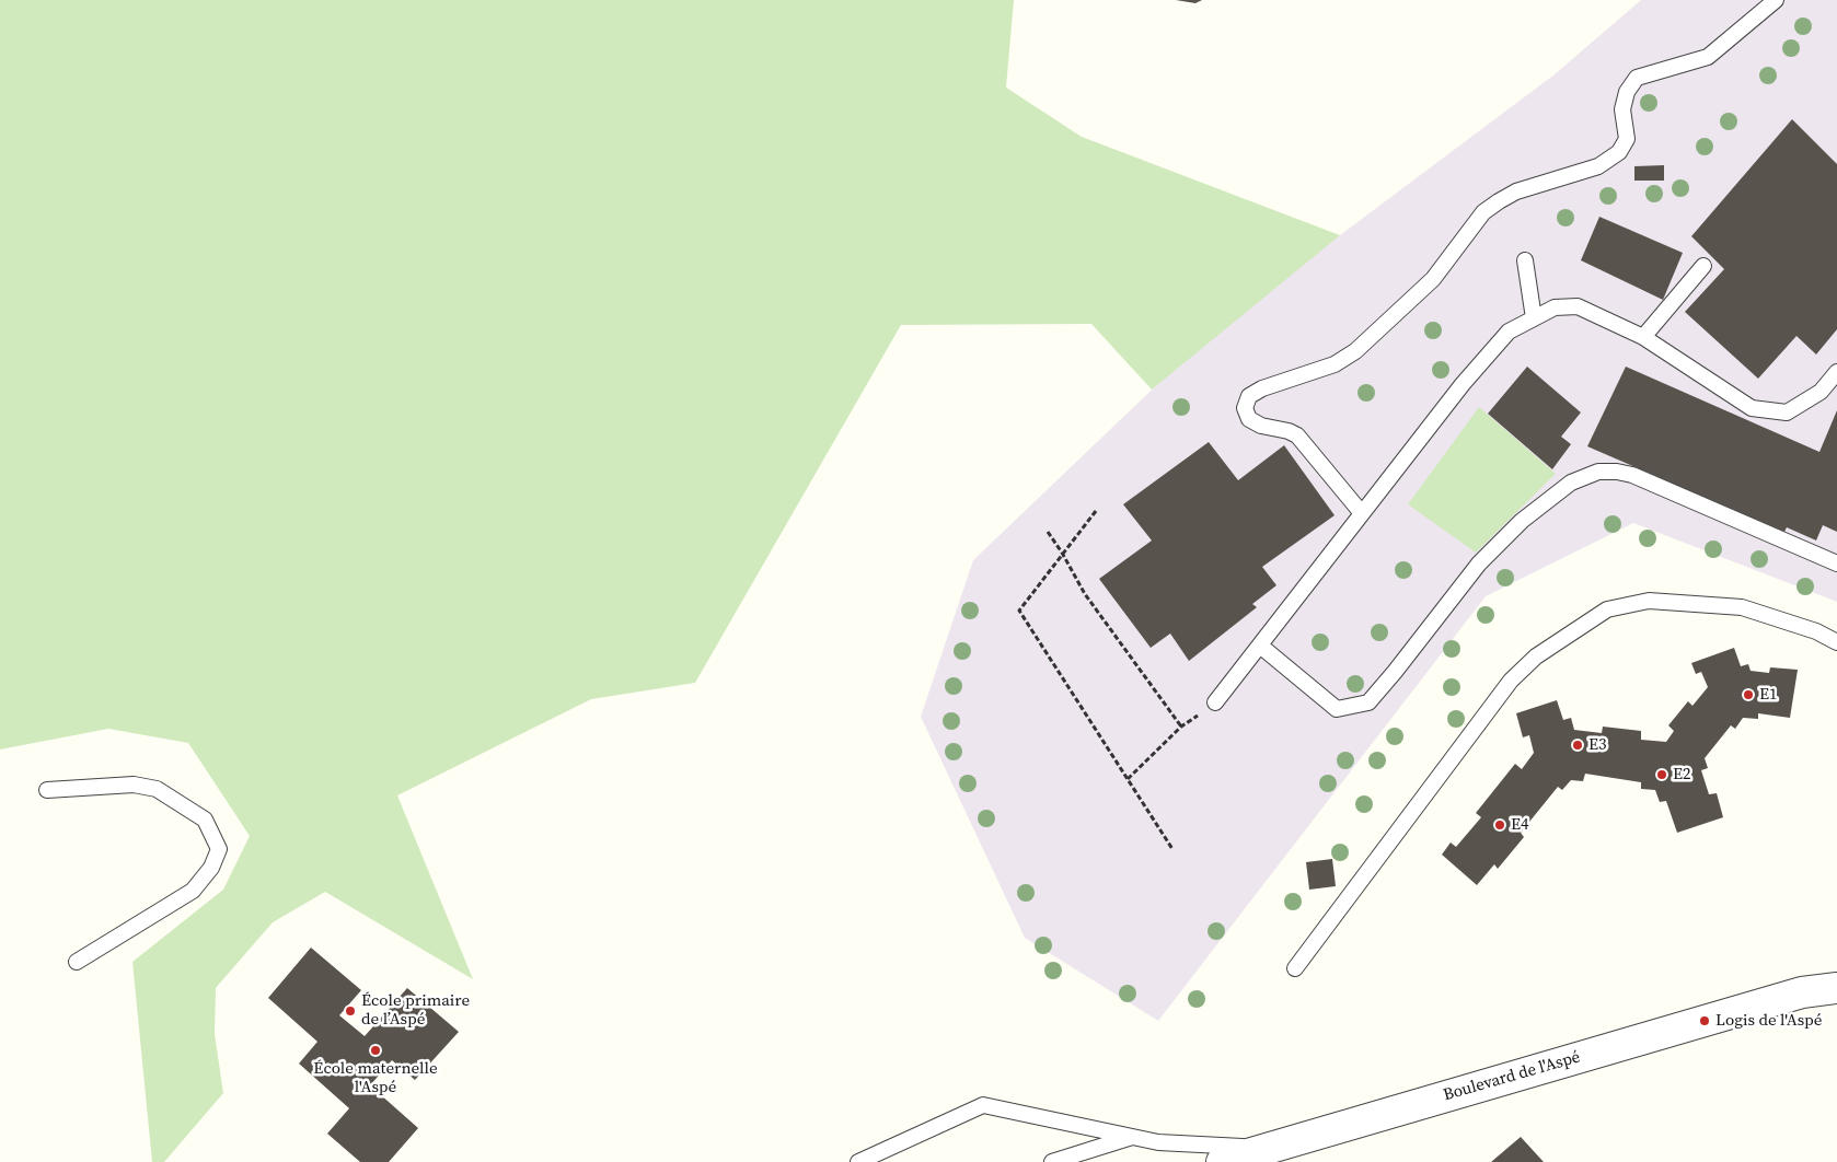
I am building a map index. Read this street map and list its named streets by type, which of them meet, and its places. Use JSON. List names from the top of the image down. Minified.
{"streets":{"street":["Boulevard de l'Aspé"]},"places":["E1","E3","E2","E4","École primaire de l’Aspé","Logis de l'Aspé","École maternelle l'Aspé"]}
